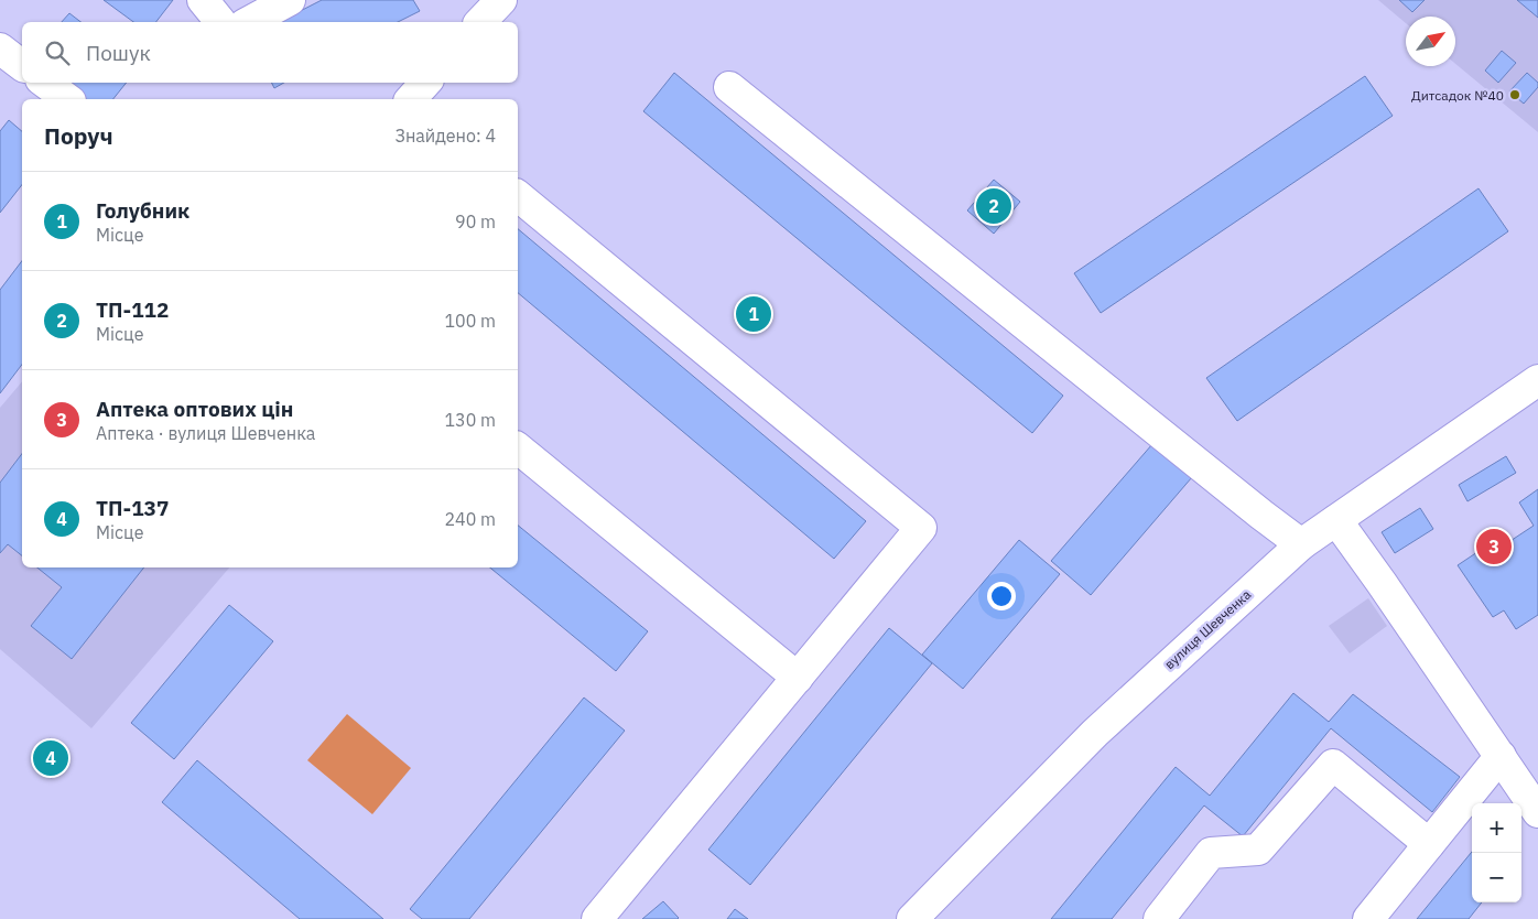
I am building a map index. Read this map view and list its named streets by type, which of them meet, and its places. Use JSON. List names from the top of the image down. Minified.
{"streets":{"street":["вулиця Шевченка"]},"places":["Дитсадок №40"],"north":"top right","page":{"search":"Пошук","heading":["Поруч","Знайдено: 4"],"list":[{"mark":"1","name":"Голубник","note":"Місце","value":"90 m"},{"mark":"2","name":"ТП-112","note":"Місце","value":"100 m"},{"mark":"3","name":"Аптека оптових цін","note":"Аптека · вулиця Шевченка","value":"130 m"},{"mark":"4","name":"ТП-137","note":"Місце","value":"240 m"}],"pins":["2","1","3","4"],"map_buttons":["+","−"]}}
